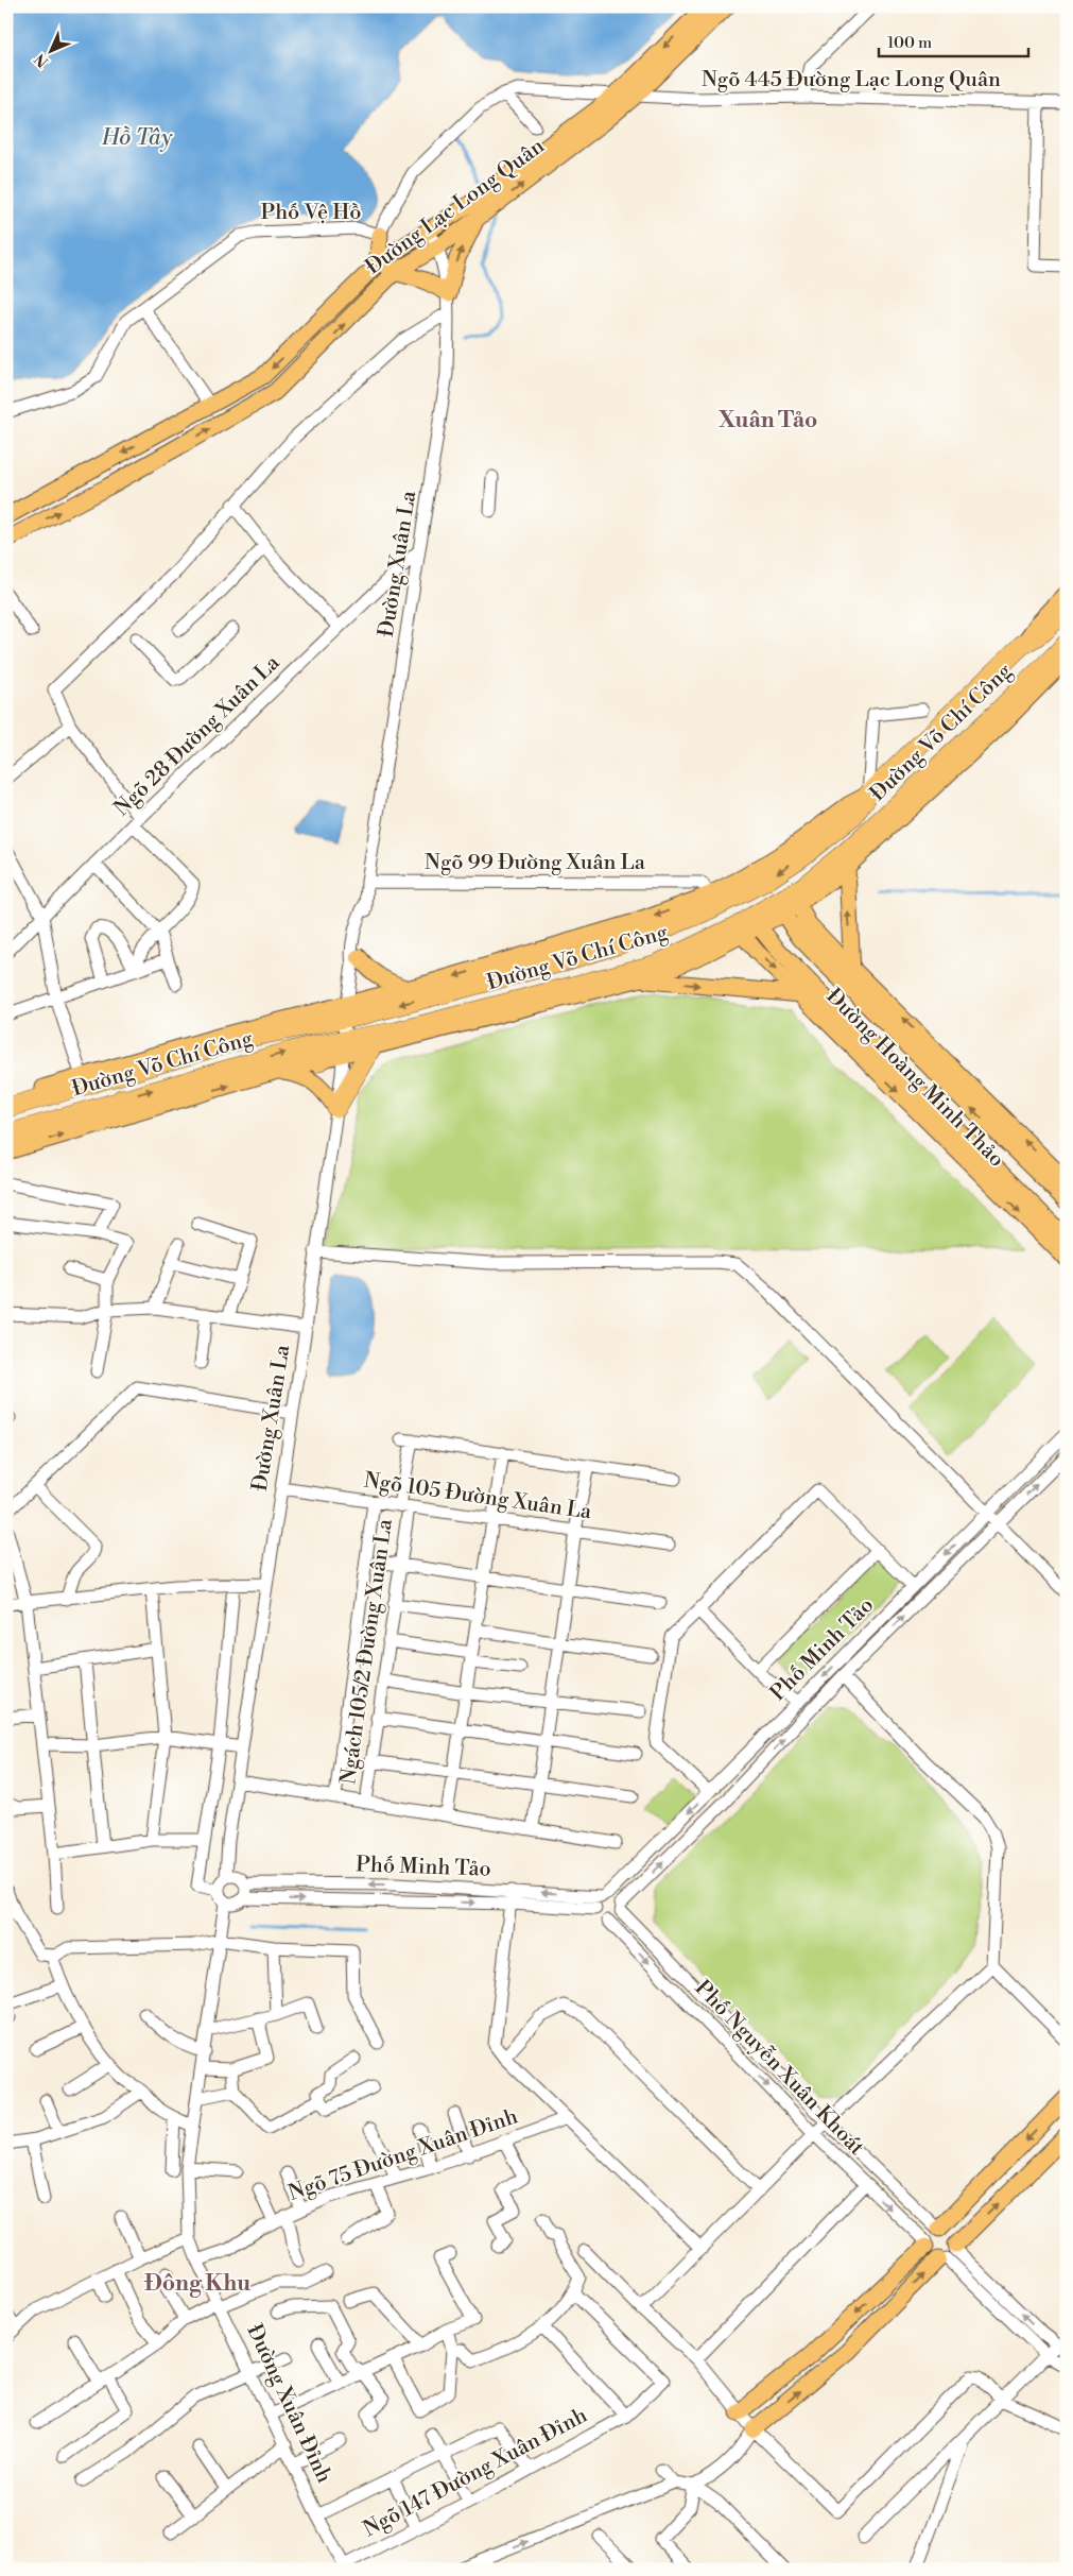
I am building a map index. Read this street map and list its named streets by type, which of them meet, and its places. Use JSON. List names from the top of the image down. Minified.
{"streets":{"highway":["Đường Võ Chí Công"],"main road":["Đường Lạc Long Quân","Đường Hoàng Minh Thảo"],"street":["Ngõ 445 Đường Lạc Long Quân","Phố Vệ Hồ","Đường Xuân La","Ngõ 28 Đường Xuân La","Ngõ 99 Đường Xuân La","Ngõ 105 Đường Xuân La","Phố Minh Tảo","Ngách 105/2 Đường Xuân La","Phố Nguyễn Xuân Khoát","Ngõ 75 Đường Xuân Đỉnh","Đường Xuân Đỉnh","Ngõ 147 Đường Xuân Đỉnh"]},"crossings":[["Ngõ 445 Đường Lạc Long Quân","Đường Lạc Long Quân"],["Ngõ 445 Đường Lạc Long Quân","Phố Vệ Hồ"],["Đường Lạc Long Quân","Phố Vệ Hồ"],["Đường Lạc Long Quân","Đường Xuân La"],["Đường Xuân La","Đường Võ Chí Công"],["Đường Xuân La","Ngõ 28 Đường Xuân La"],["Đường Xuân La","Ngõ 99 Đường Xuân La"],["Đường Xuân La","Ngõ 105 Đường Xuân La"],["Đường Xuân La","Phố Minh Tảo"],["Đường Xuân La","Ngách 105/2 Đường Xuân La"],["Đường Võ Chí Công","Ngõ 99 Đường Xuân La"],["Đường Võ Chí Công","Đường Hoàng Minh Thảo"],["Ngõ 105 Đường Xuân La","Ngách 105/2 Đường Xuân La"],["Phố Minh Tảo","Phố Nguyễn Xuân Khoát"],["Ngõ 75 Đường Xuân Đỉnh","Đường Xuân Đỉnh"],["Đường Xuân Đỉnh","Ngõ 147 Đường Xuân Đỉnh"]],"districts":["Xuân Tảo","Đông Khu"],"water":["Hồ Tây"],"scale_bar":"100 m","north":"bottom left"}
